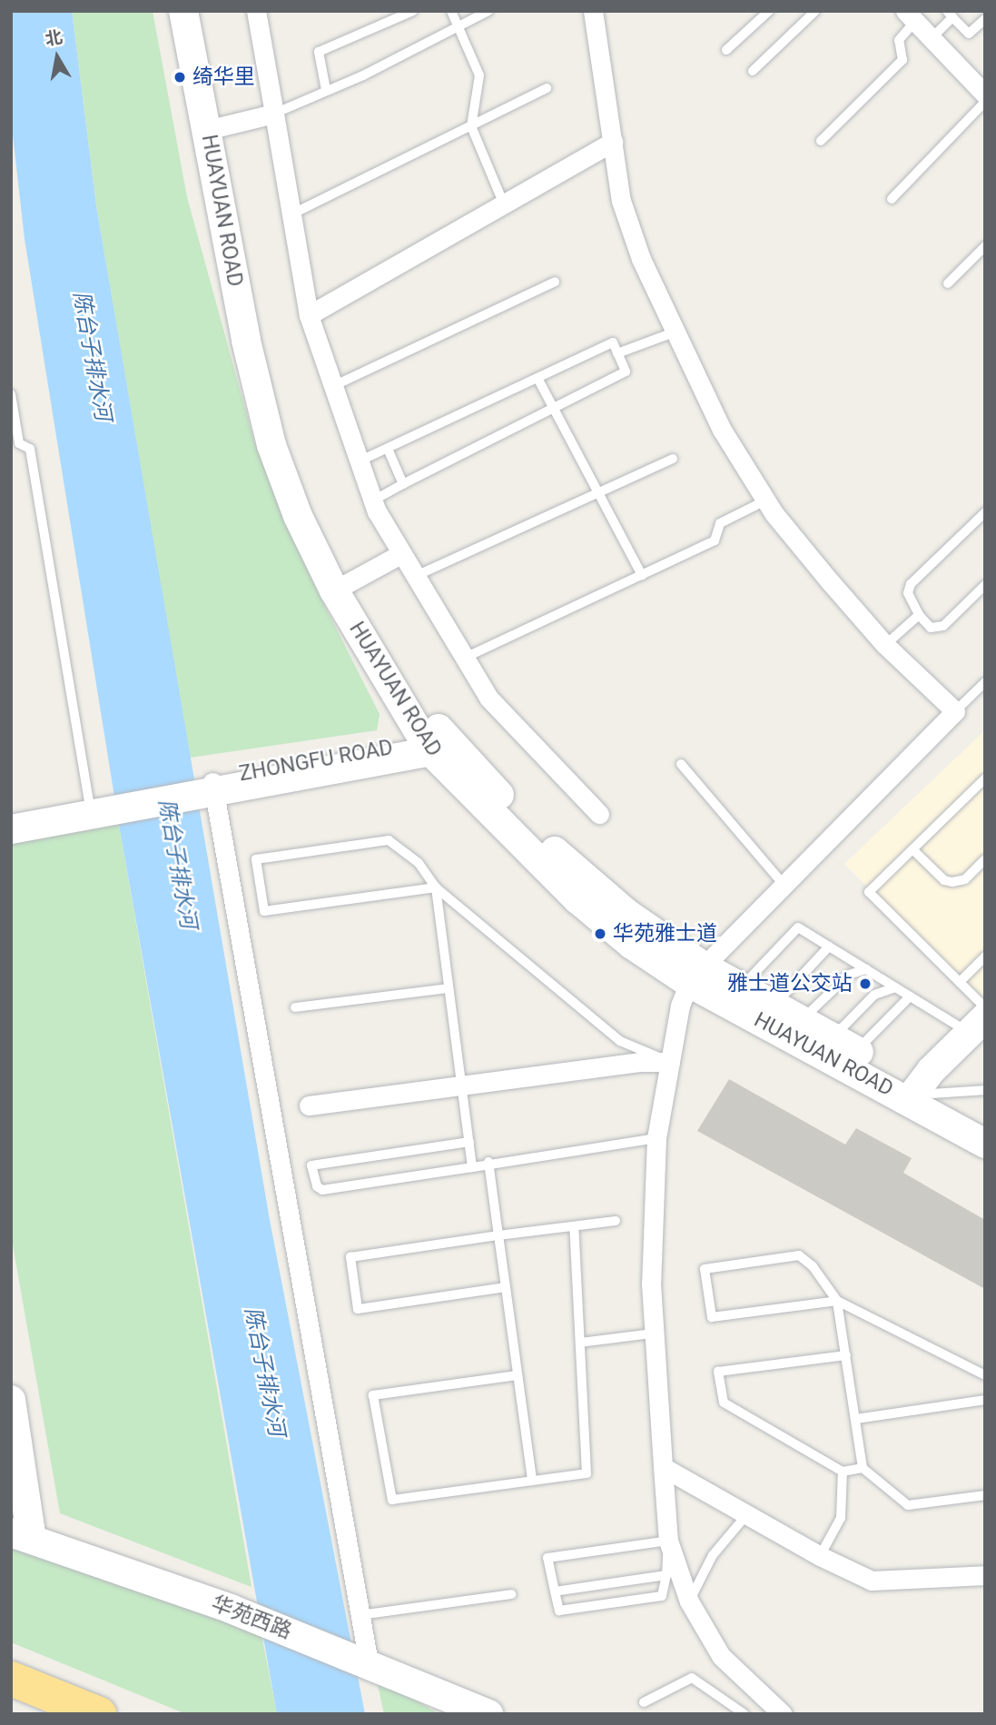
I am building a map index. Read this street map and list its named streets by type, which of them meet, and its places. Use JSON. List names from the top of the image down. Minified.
{"streets":{"main road":["HUAYUAN ROAD","ZHONGFU ROAD","华苑西路"]},"crossings":[["HUAYUAN ROAD","ZHONGFU ROAD"]],"water":["陈台子排水河"],"places":["绮华里","华苑雅士道","雅士道公交站"],"north":"top"}
